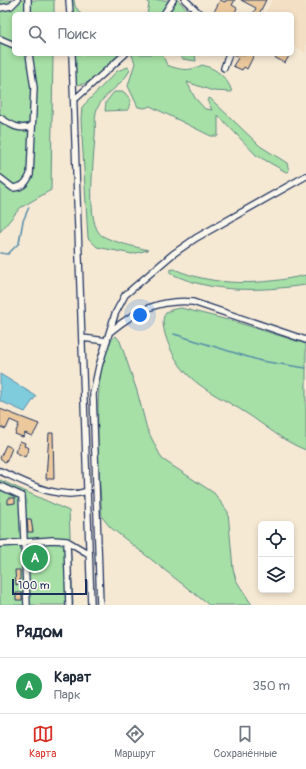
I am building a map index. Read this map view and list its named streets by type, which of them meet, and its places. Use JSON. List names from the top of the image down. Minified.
{"scale_bar":"100 m","page":{"search":"Поиск","pins":"A","scale":"100 m","heading":"Рядом","list":[{"mark":"A","name":"Карат","note":"Парк","value":"350 m"}],"nav":["Карта","Маршрут","Сохранённые"]}}
